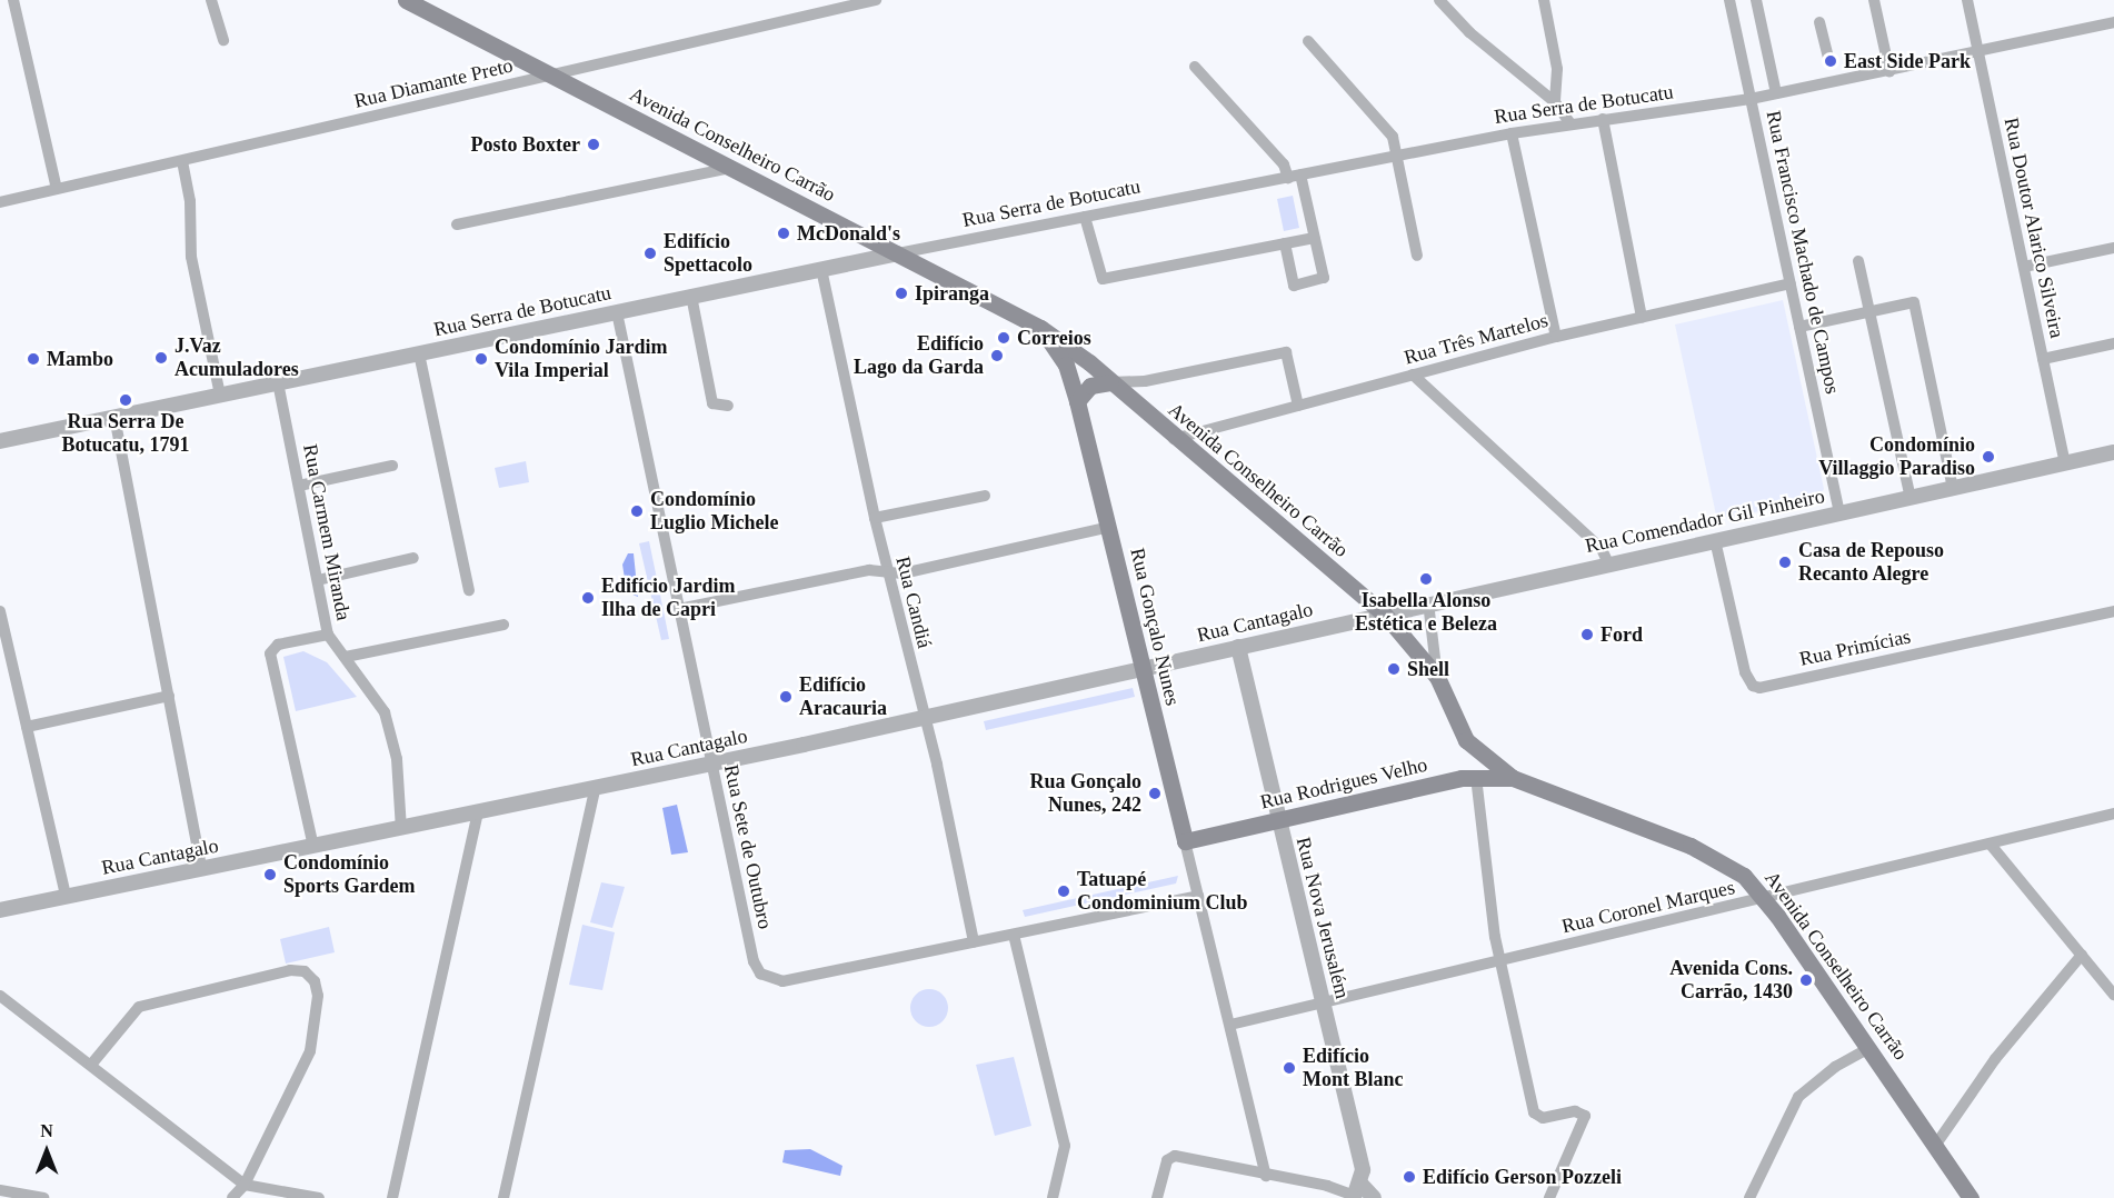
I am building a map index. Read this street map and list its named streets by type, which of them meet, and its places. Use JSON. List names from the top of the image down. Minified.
{"streets":{"main road":["Avenida Conselheiro Carrão","Rua Gonçalo Nunes","Rua Rodrigues Velho"],"street":["Rua Diamante Preto","Rua Serra de Botucatu","Rua Doutor Alarico Silveira","Rua Francisco Machado de Campos","Rua Três Martelos","Rua Comendador Gil Pinheiro","Rua Carmem Miranda","Rua Candiá","Rua Cantagalo","Rua Primícias","Rua Sete de Outubro","Rua Coronel Marques","Rua Nova Jerusalém"]},"crossings":[["Rua Diamante Preto","Avenida Conselheiro Carrão"],["Rua Serra de Botucatu","Avenida Conselheiro Carrão"],["Rua Serra de Botucatu","Rua Doutor Alarico Silveira"],["Rua Serra de Botucatu","Rua Francisco Machado de Campos"],["Rua Serra de Botucatu","Rua Carmem Miranda"],["Rua Serra de Botucatu","Rua Candiá"],["Rua Serra de Botucatu","Rua Sete de Outubro"],["Avenida Conselheiro Carrão","Rua Três Martelos"],["Avenida Conselheiro Carrão","Rua Comendador Gil Pinheiro"],["Avenida Conselheiro Carrão","Rua Cantagalo"],["Avenida Conselheiro Carrão","Rua Gonçalo Nunes"],["Avenida Conselheiro Carrão","Rua Rodrigues Velho"],["Avenida Conselheiro Carrão","Rua Coronel Marques"],["Rua Doutor Alarico Silveira","Rua Comendador Gil Pinheiro"],["Rua Francisco Machado de Campos","Rua Três Martelos"],["Rua Francisco Machado de Campos","Rua Comendador Gil Pinheiro"],["Rua Comendador Gil Pinheiro","Rua Cantagalo"],["Rua Comendador Gil Pinheiro","Rua Primícias"],["Rua Carmem Miranda","Rua Cantagalo"],["Rua Candiá","Rua Cantagalo"],["Rua Candiá","Rua Sete de Outubro"],["Rua Cantagalo","Rua Gonçalo Nunes"],["Rua Cantagalo","Rua Sete de Outubro"],["Rua Cantagalo","Rua Nova Jerusalém"],["Rua Gonçalo Nunes","Rua Rodrigues Velho"],["Rua Gonçalo Nunes","Rua Coronel Marques"],["Rua Rodrigues Velho","Rua Nova Jerusalém"],["Rua Coronel Marques","Rua Nova Jerusalém"]],"places":["East Side Park","Posto Boxter","McDonald's","Edifício Spettacolo","Ipiranga","Correios","Edifício Lago da Garda","J.Vaz Acumuladores","Mambo","Condomínio Jardim Vila Imperial","Rua Serra De Botucatu, 1791","Condomínio Villaggio Paradiso","Condomínio Luglio Michele","Casa de Repouso Recanto Alegre","Isabella Alonso Estética e Beleza","Edifício Jardim Ilha de Capri","Ford","Shell","Edifício Aracauria","Rua Gonçalo Nunes, 242","Condomínio Sports Gardem","Tatuapé Condominium Club","Avenida Cons. Carrão, 1430","Edifício Mont Blanc","Edifício Gerson Pozzeli"],"north":"top"}
